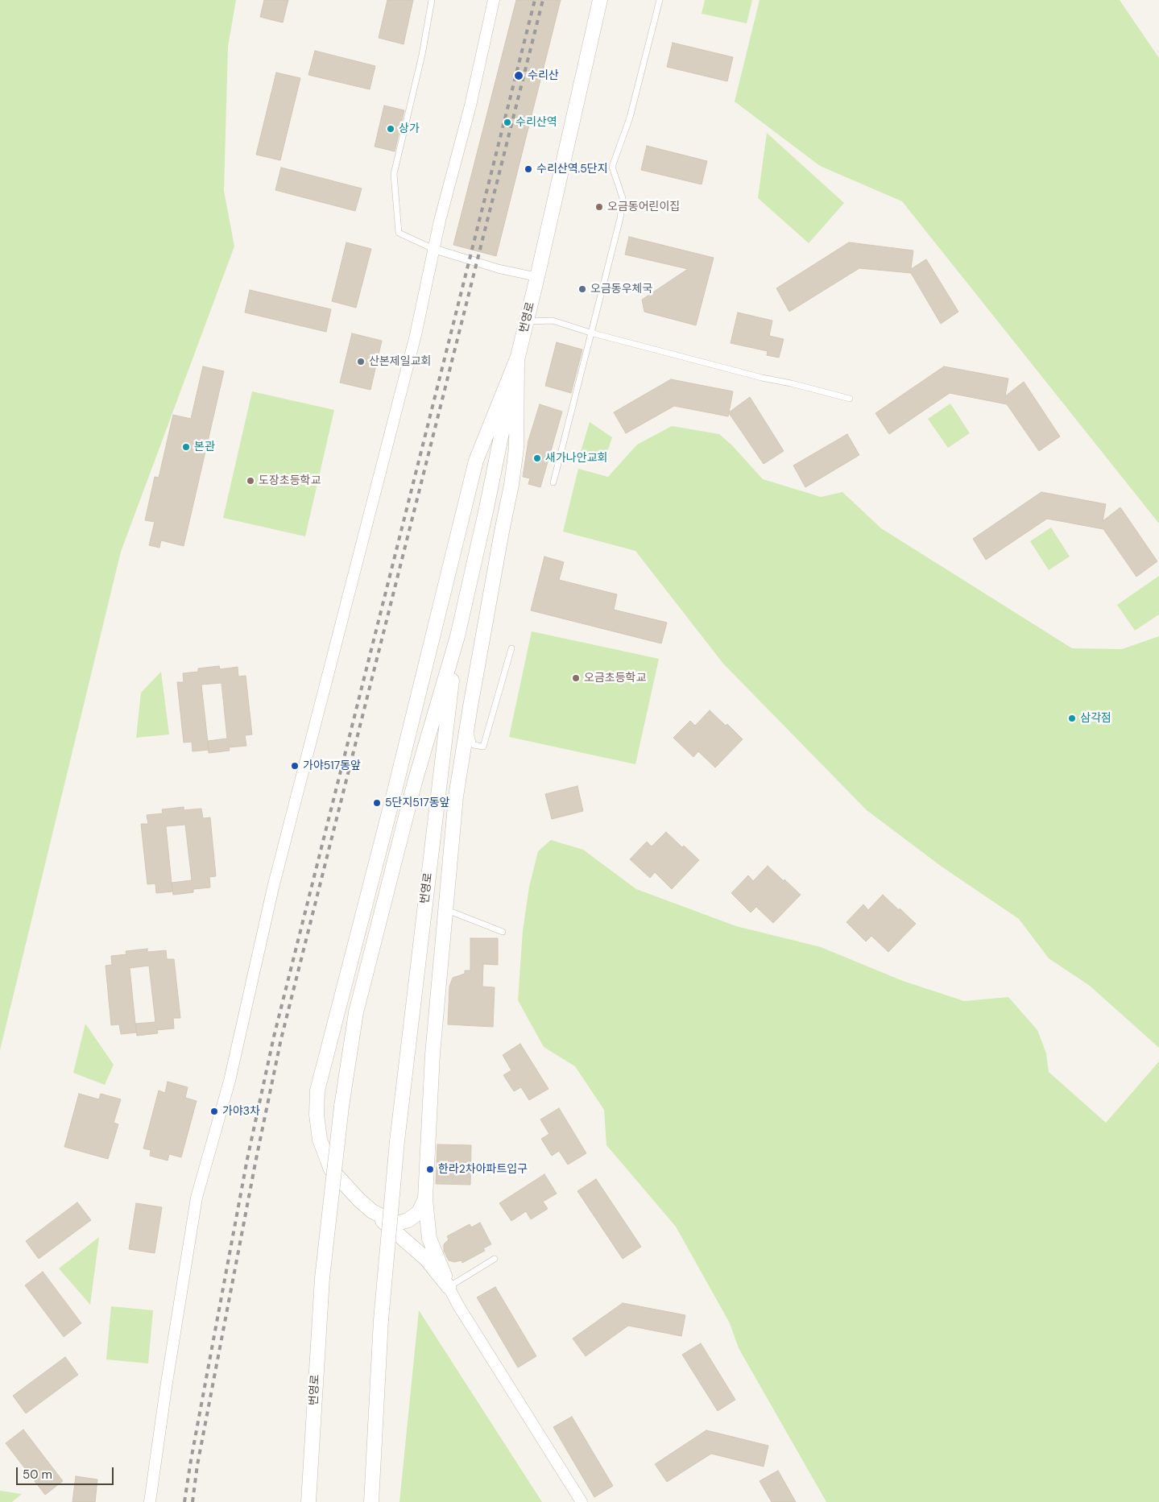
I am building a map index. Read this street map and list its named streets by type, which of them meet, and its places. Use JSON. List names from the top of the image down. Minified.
{"streets":{"street":["번영로"]},"places":["수리산","수리산역","상가","수리산역.5단지","오금동어린이집","오금동우체국","산본제일교회","본관","새가나안교회","도장초등학교","오금초등학교","삼각점","가야517동앞","5단지517동앞","가야3차","한라2차아파트입구"],"scale_bar":"50 m"}
